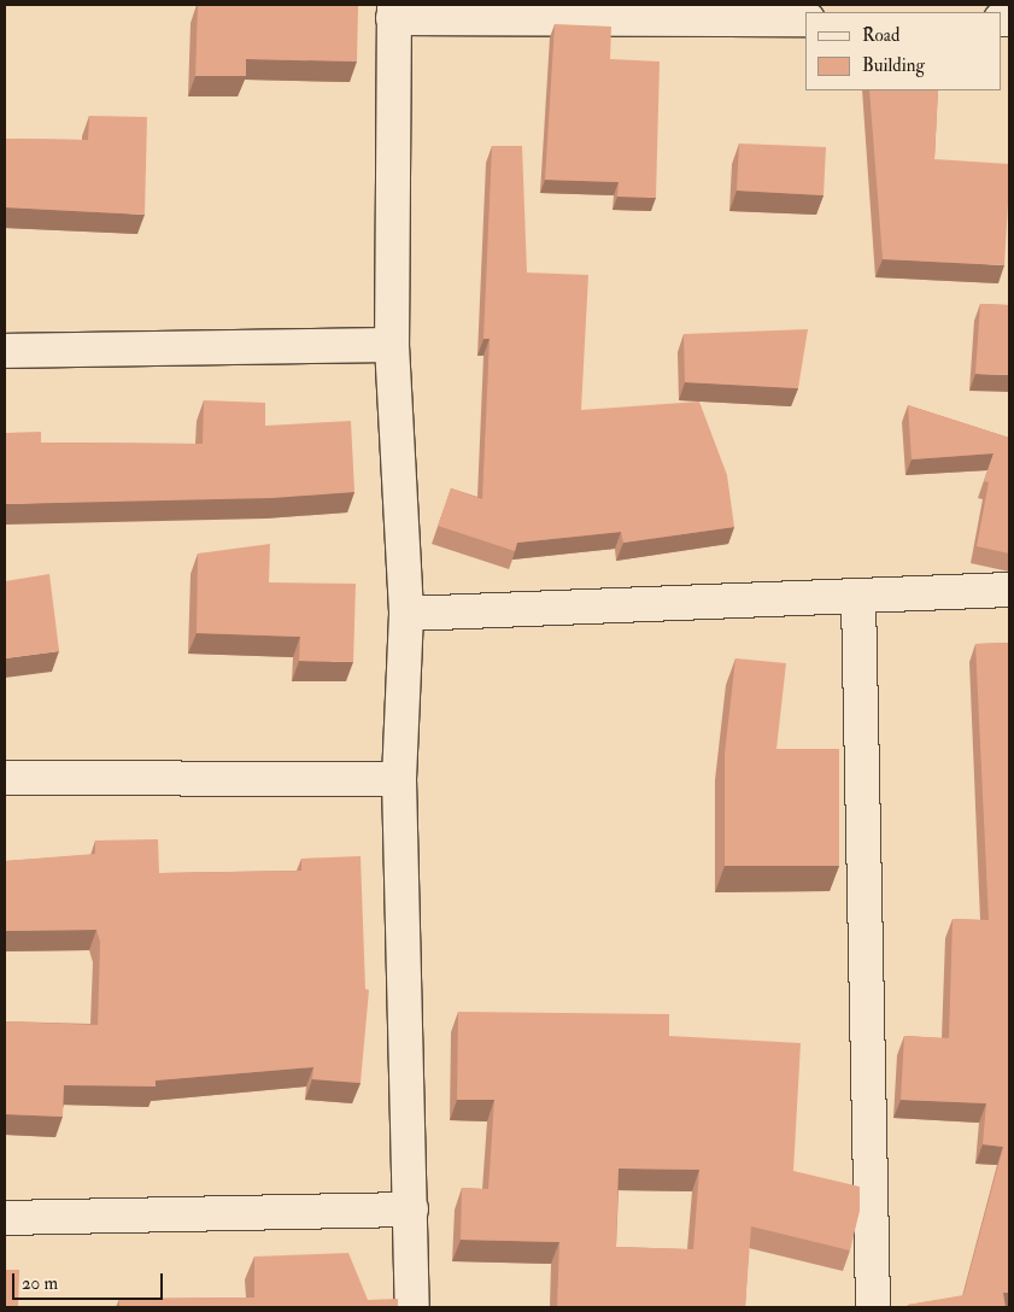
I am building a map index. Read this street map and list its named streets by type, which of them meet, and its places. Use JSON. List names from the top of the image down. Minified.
{"legend":["Road","Building"],"scale_bar":"20 m"}
